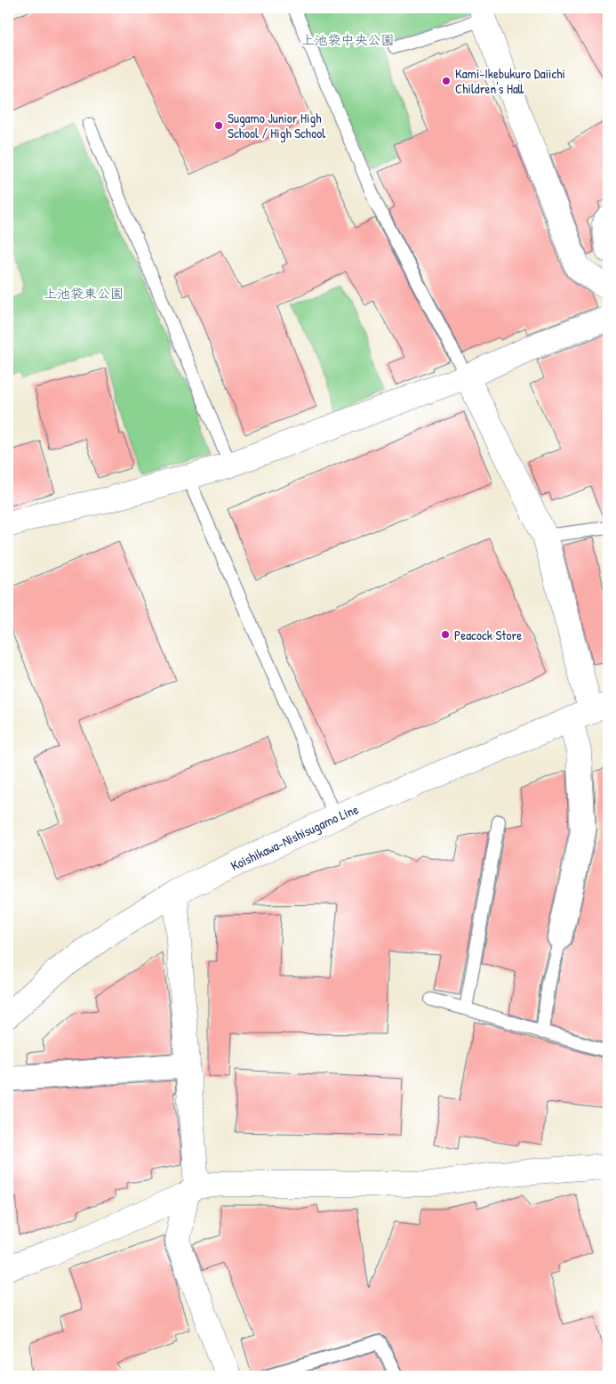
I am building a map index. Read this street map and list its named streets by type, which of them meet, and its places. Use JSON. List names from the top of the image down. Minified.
{"streets":{"street":["Koishikawa-Nishisugamo Line"]},"parks":["上池袋中央公園","上池袋東公園"],"places":["Kami-Ikebukuro Daiichi Children's Hall","Sugamo Junior High School / High School","Peacock Store"]}
